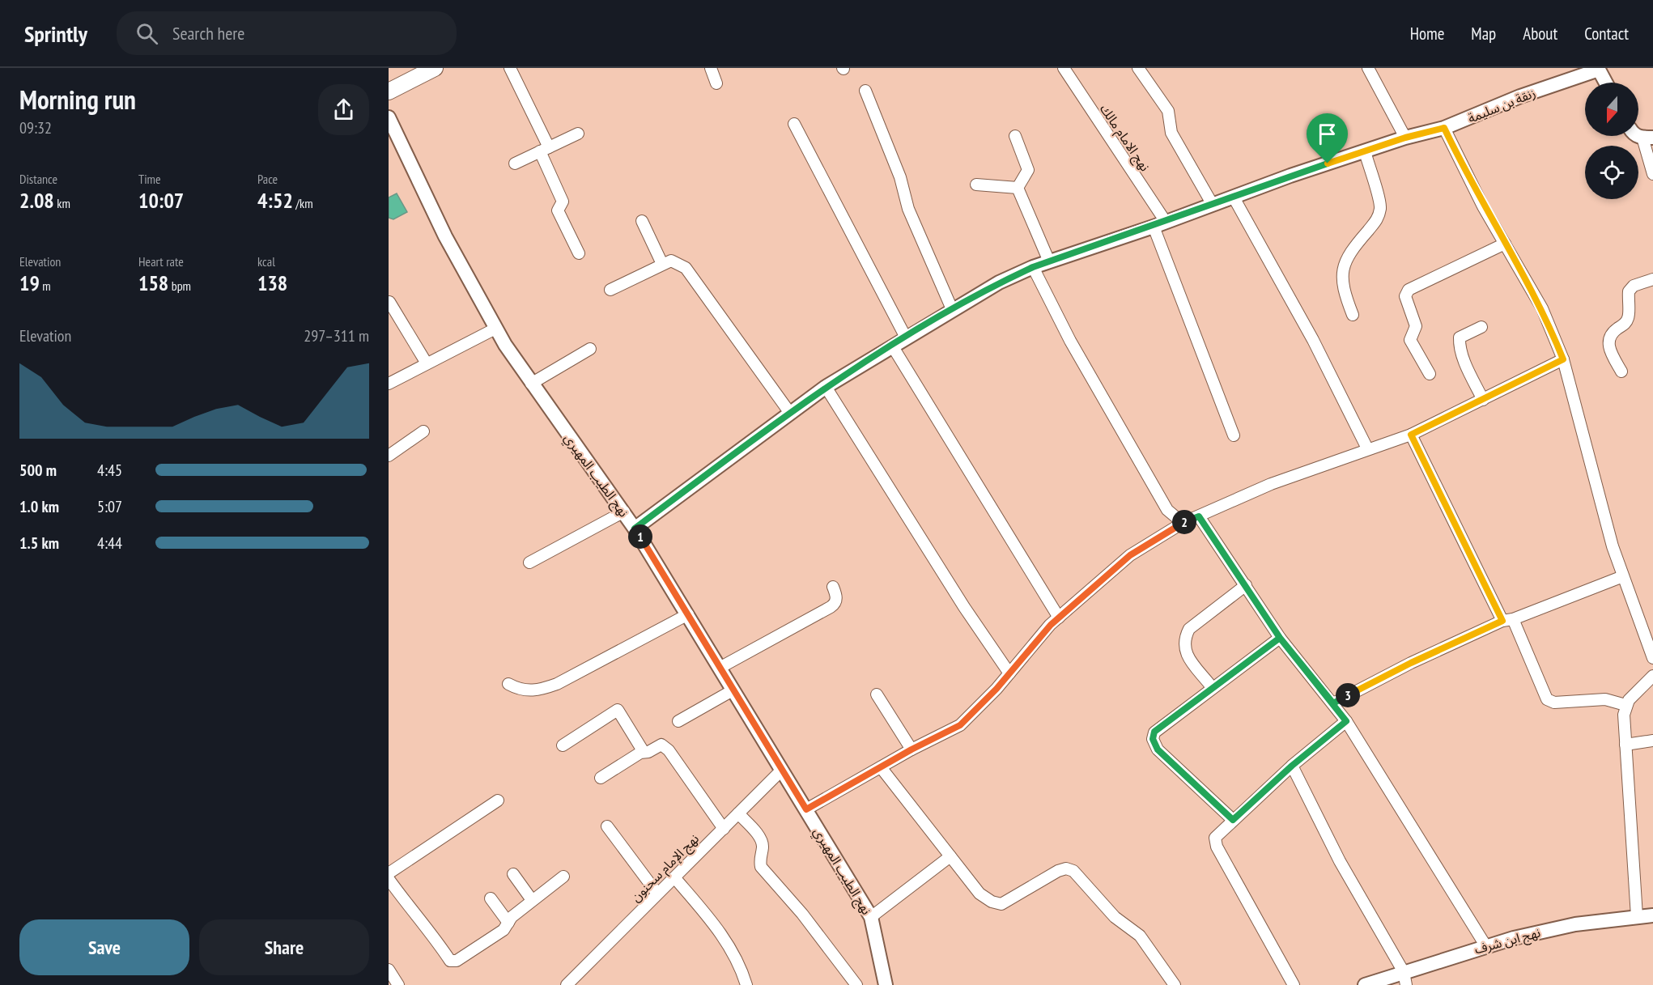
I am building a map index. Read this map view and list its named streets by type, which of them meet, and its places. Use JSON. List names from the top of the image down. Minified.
{"streets":{"street":["زنقة بن سليمة","نهج الامام مالك","نهج الطيب المهيري","نهج الإمام سحنون","نهج ابن شرف"]},"crossings":[["زنقة بن سليمة","نهج الامام مالك"],["زنقة بن سليمة","نهج الطيب المهيري"],["نهج الطيب المهيري","نهج الإمام سحنون"]],"north":"bottom","page":{"header":"Sprintly","search":"Search here","nav":["Home","Map","About","Contact"],"heading":["Morning run","09:32"],"stats":[["Distance","2.08 km"],["Time","10:07"],["Pace","4:52 /km"],["Elevation","19 m"],["Heart rate","158 bpm"],["kcal","138"]],"chart":["Elevation","297–311 m"],"list":[{"name":"500 m","note":"4:45"},{"name":"1.0 km","note":"5:07"},{"name":"1.5 km","note":"4:44"}],"pins":["2","1","3"],"buttons":["Save","Share"]}}
